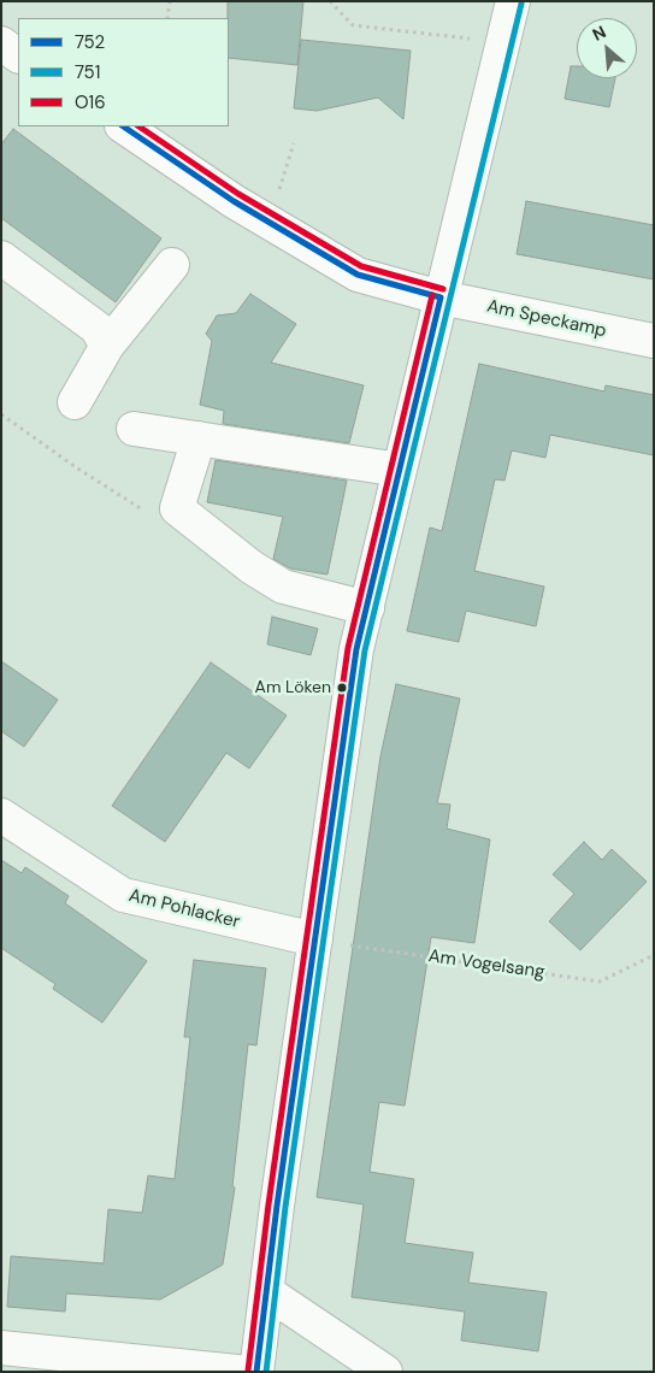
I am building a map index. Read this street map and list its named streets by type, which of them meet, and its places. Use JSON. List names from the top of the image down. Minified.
{"streets":{"street":["Am Speckamp","Am Pohlacker"],"path":["Am Vogelsang"]},"crossings":[["Am Pohlacker","Am Vogelsang"]],"places":["Am Löken"],"lines":["transit line 751","transit line 752","transit line O16"],"legend":["752","751","O16"],"north":"top left"}
